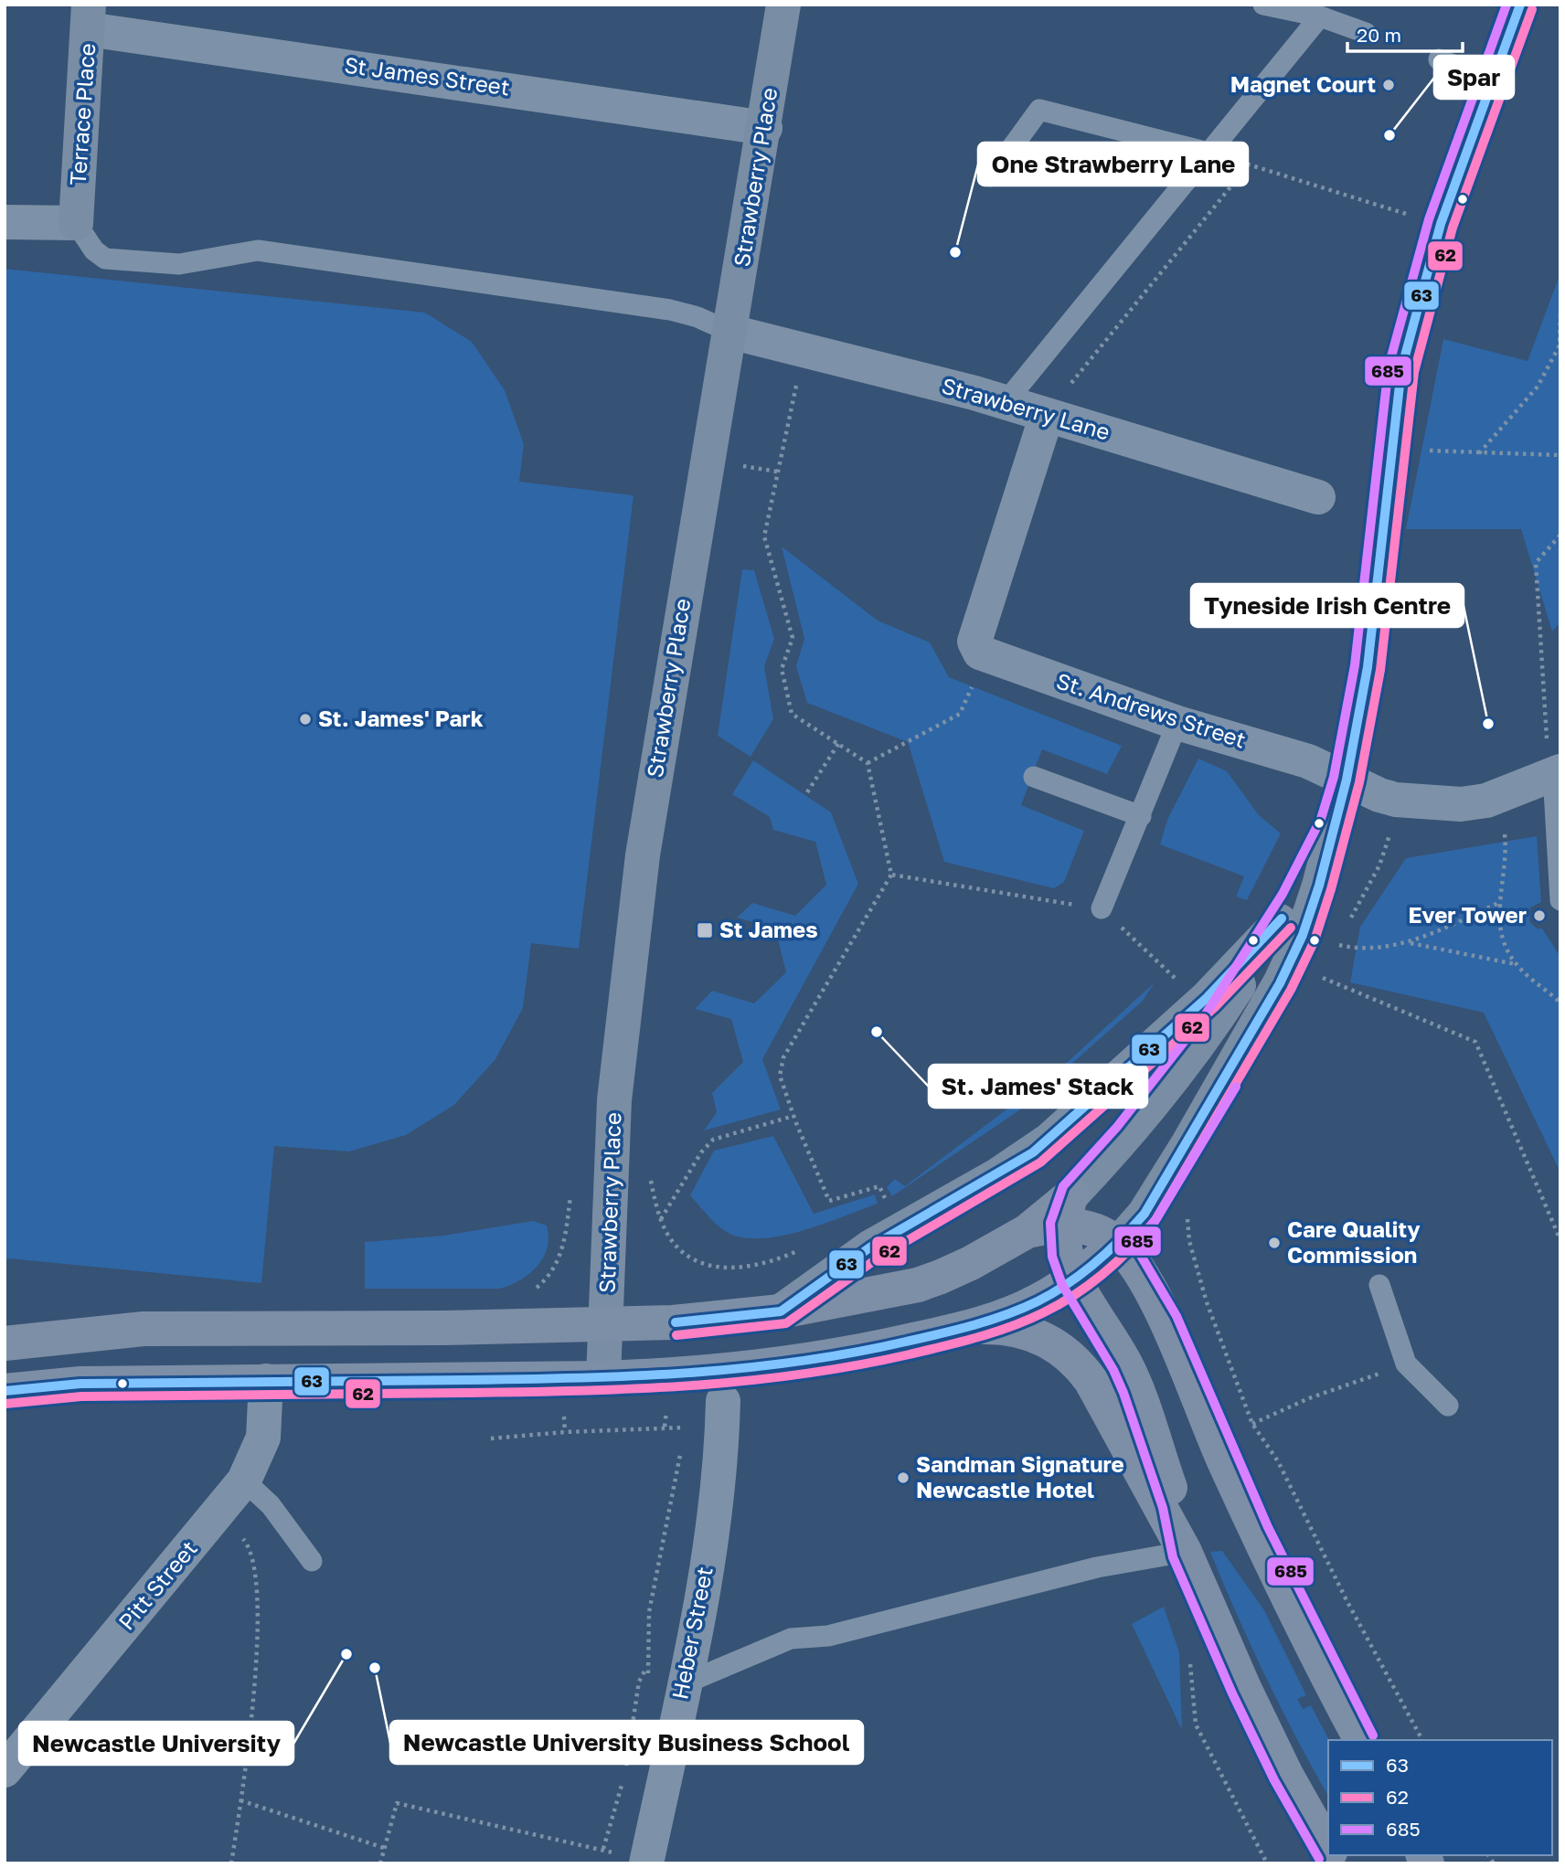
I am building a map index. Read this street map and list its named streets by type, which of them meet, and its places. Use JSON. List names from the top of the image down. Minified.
{"streets":{"main road":["Terrace Place","Strawberry Place"],"street":["St James Street","Strawberry Lane","St. Andrews Street","Pitt Street","Heber Street"]},"crossings":[["St James Street","Terrace Place"],["St James Street","Strawberry Place"],["Strawberry Place","Strawberry Lane"],["Strawberry Lane","St. Andrews Street"]],"places":{"other":["Magnet Court","Spar","One Strawberry Lane","St. James' Park","Tyneside Irish Centre","Ever Tower","St. James' Stack","Care Quality Commission","Sandman Signature Newcastle Hotel","Newcastle University","Newcastle University Business School"],"transit":["St James"]},"lines":["transit line 63","transit line 685","transit line 62"],"legend":["63","62","685"],"scale_bar":"20 m"}
